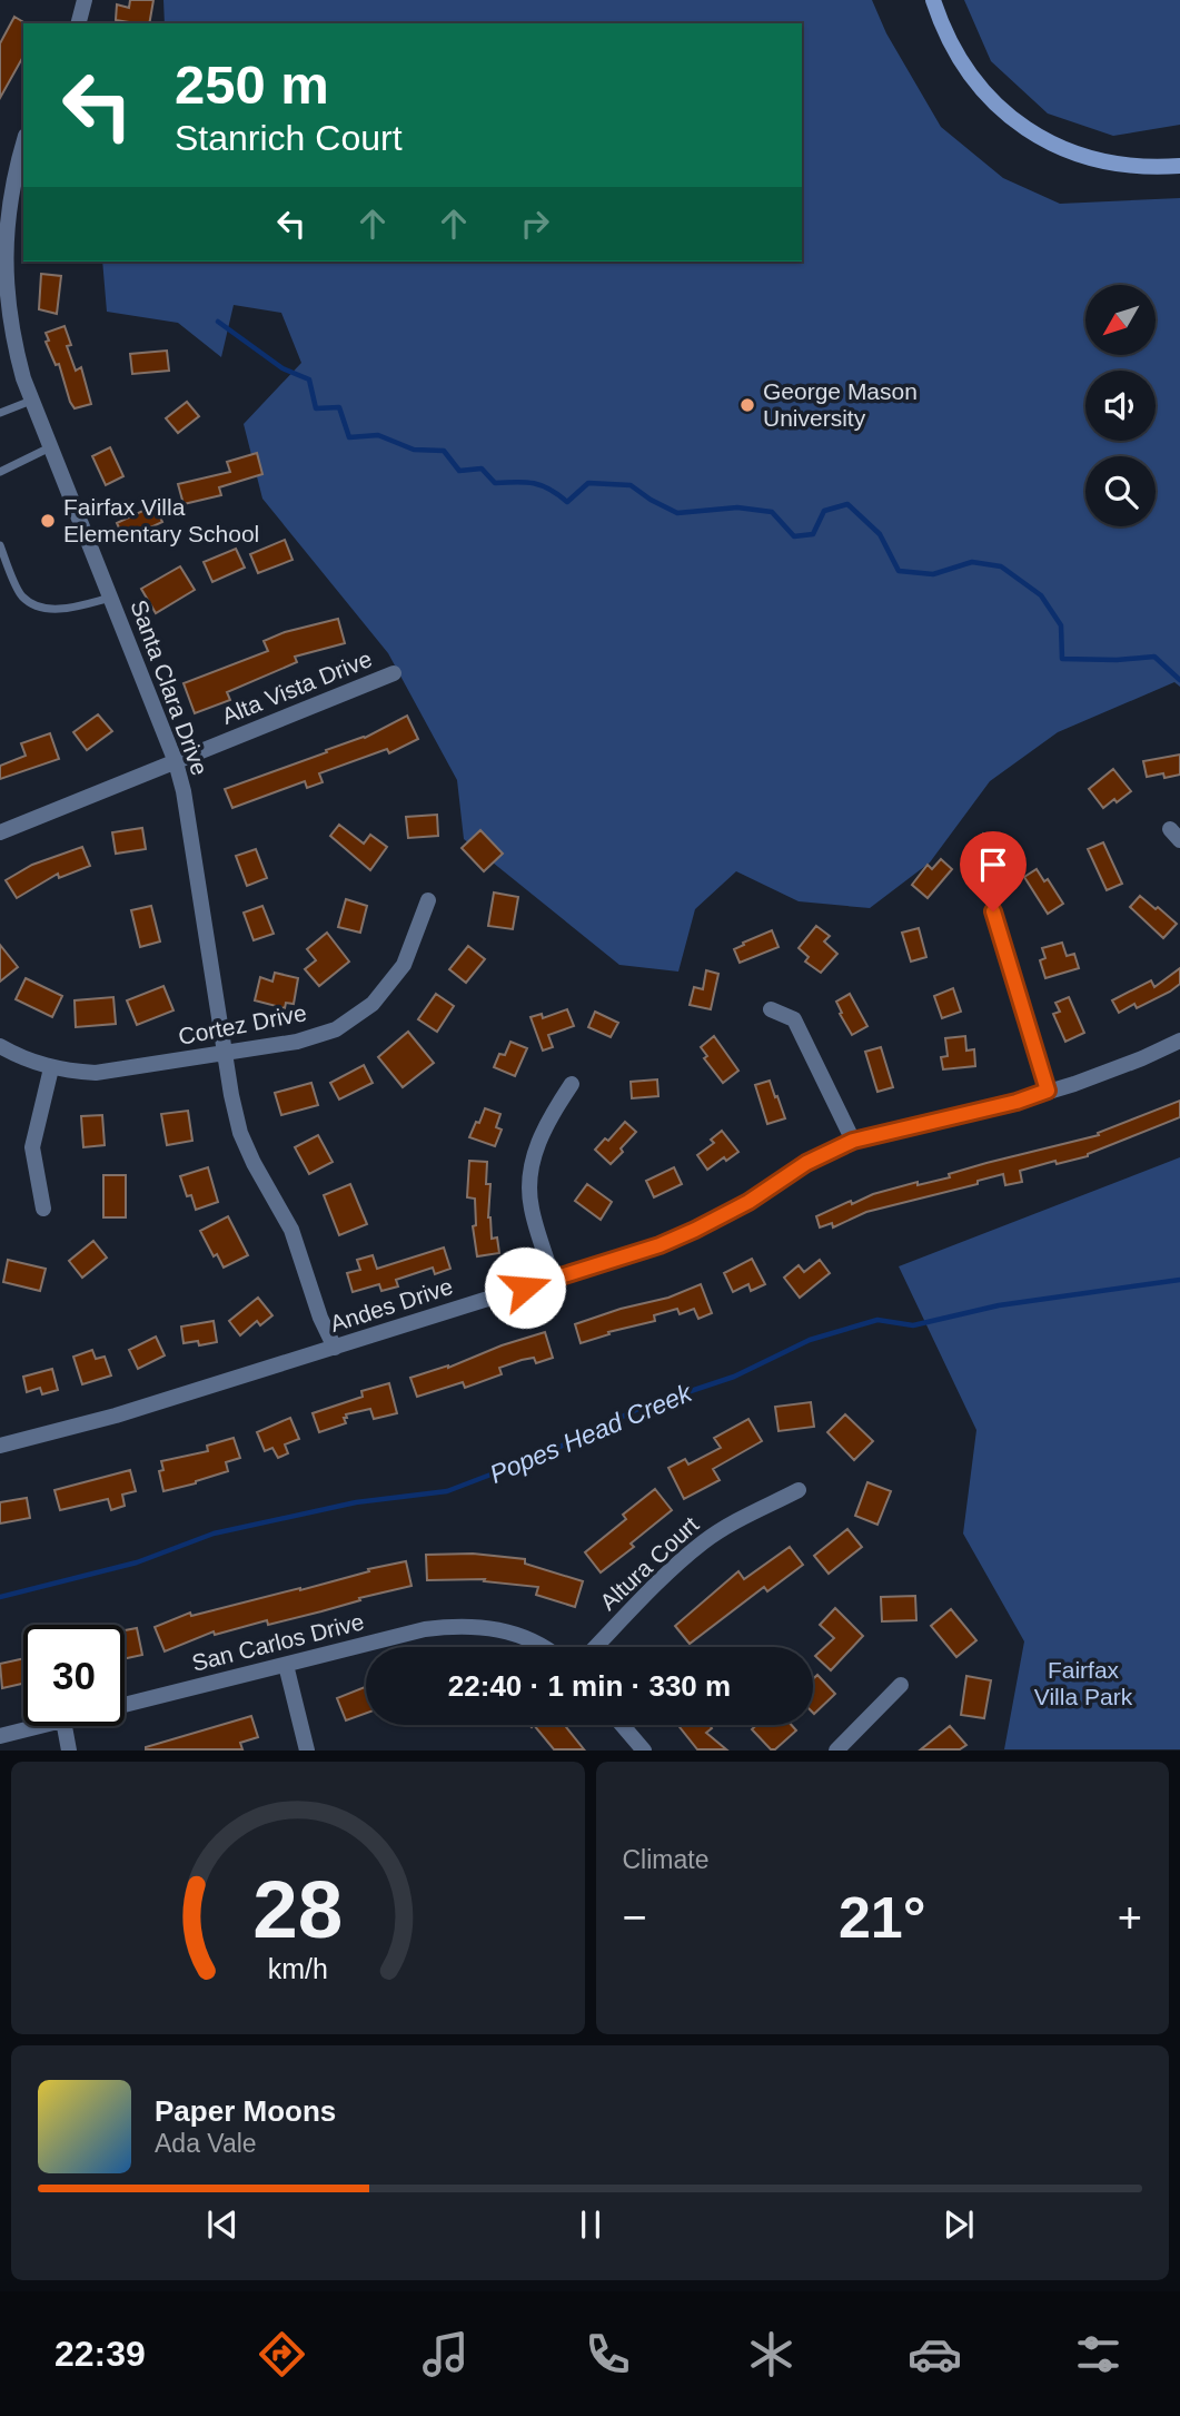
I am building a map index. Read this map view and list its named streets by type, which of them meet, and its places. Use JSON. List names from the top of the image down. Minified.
{"streets":{"street":["Santa Clara Drive","Alta Vista Drive","Cortez Drive","Andes Drive","Altura Court","San Carlos Drive"]},"crossings":[["Santa Clara Drive","Alta Vista Drive"],["Santa Clara Drive","Cortez Drive"],["Santa Clara Drive","Andes Drive"]],"water":["Popes Head Creek"],"parks":["Fairfax Villa Park"],"places":["George Mason University","Fairfax Villa Elementary School"],"north":"bottom left","page":{"turn":["250 m","Stanrich Court"],"limit":"30","trip":"22:40 · 1 min · 330 m","tile":"Climate","heat":["−","21°","+"],"song":["Paper Moons","Ada Vale"],"tabs":"22:39","gauge":["28","km/h"]}}
